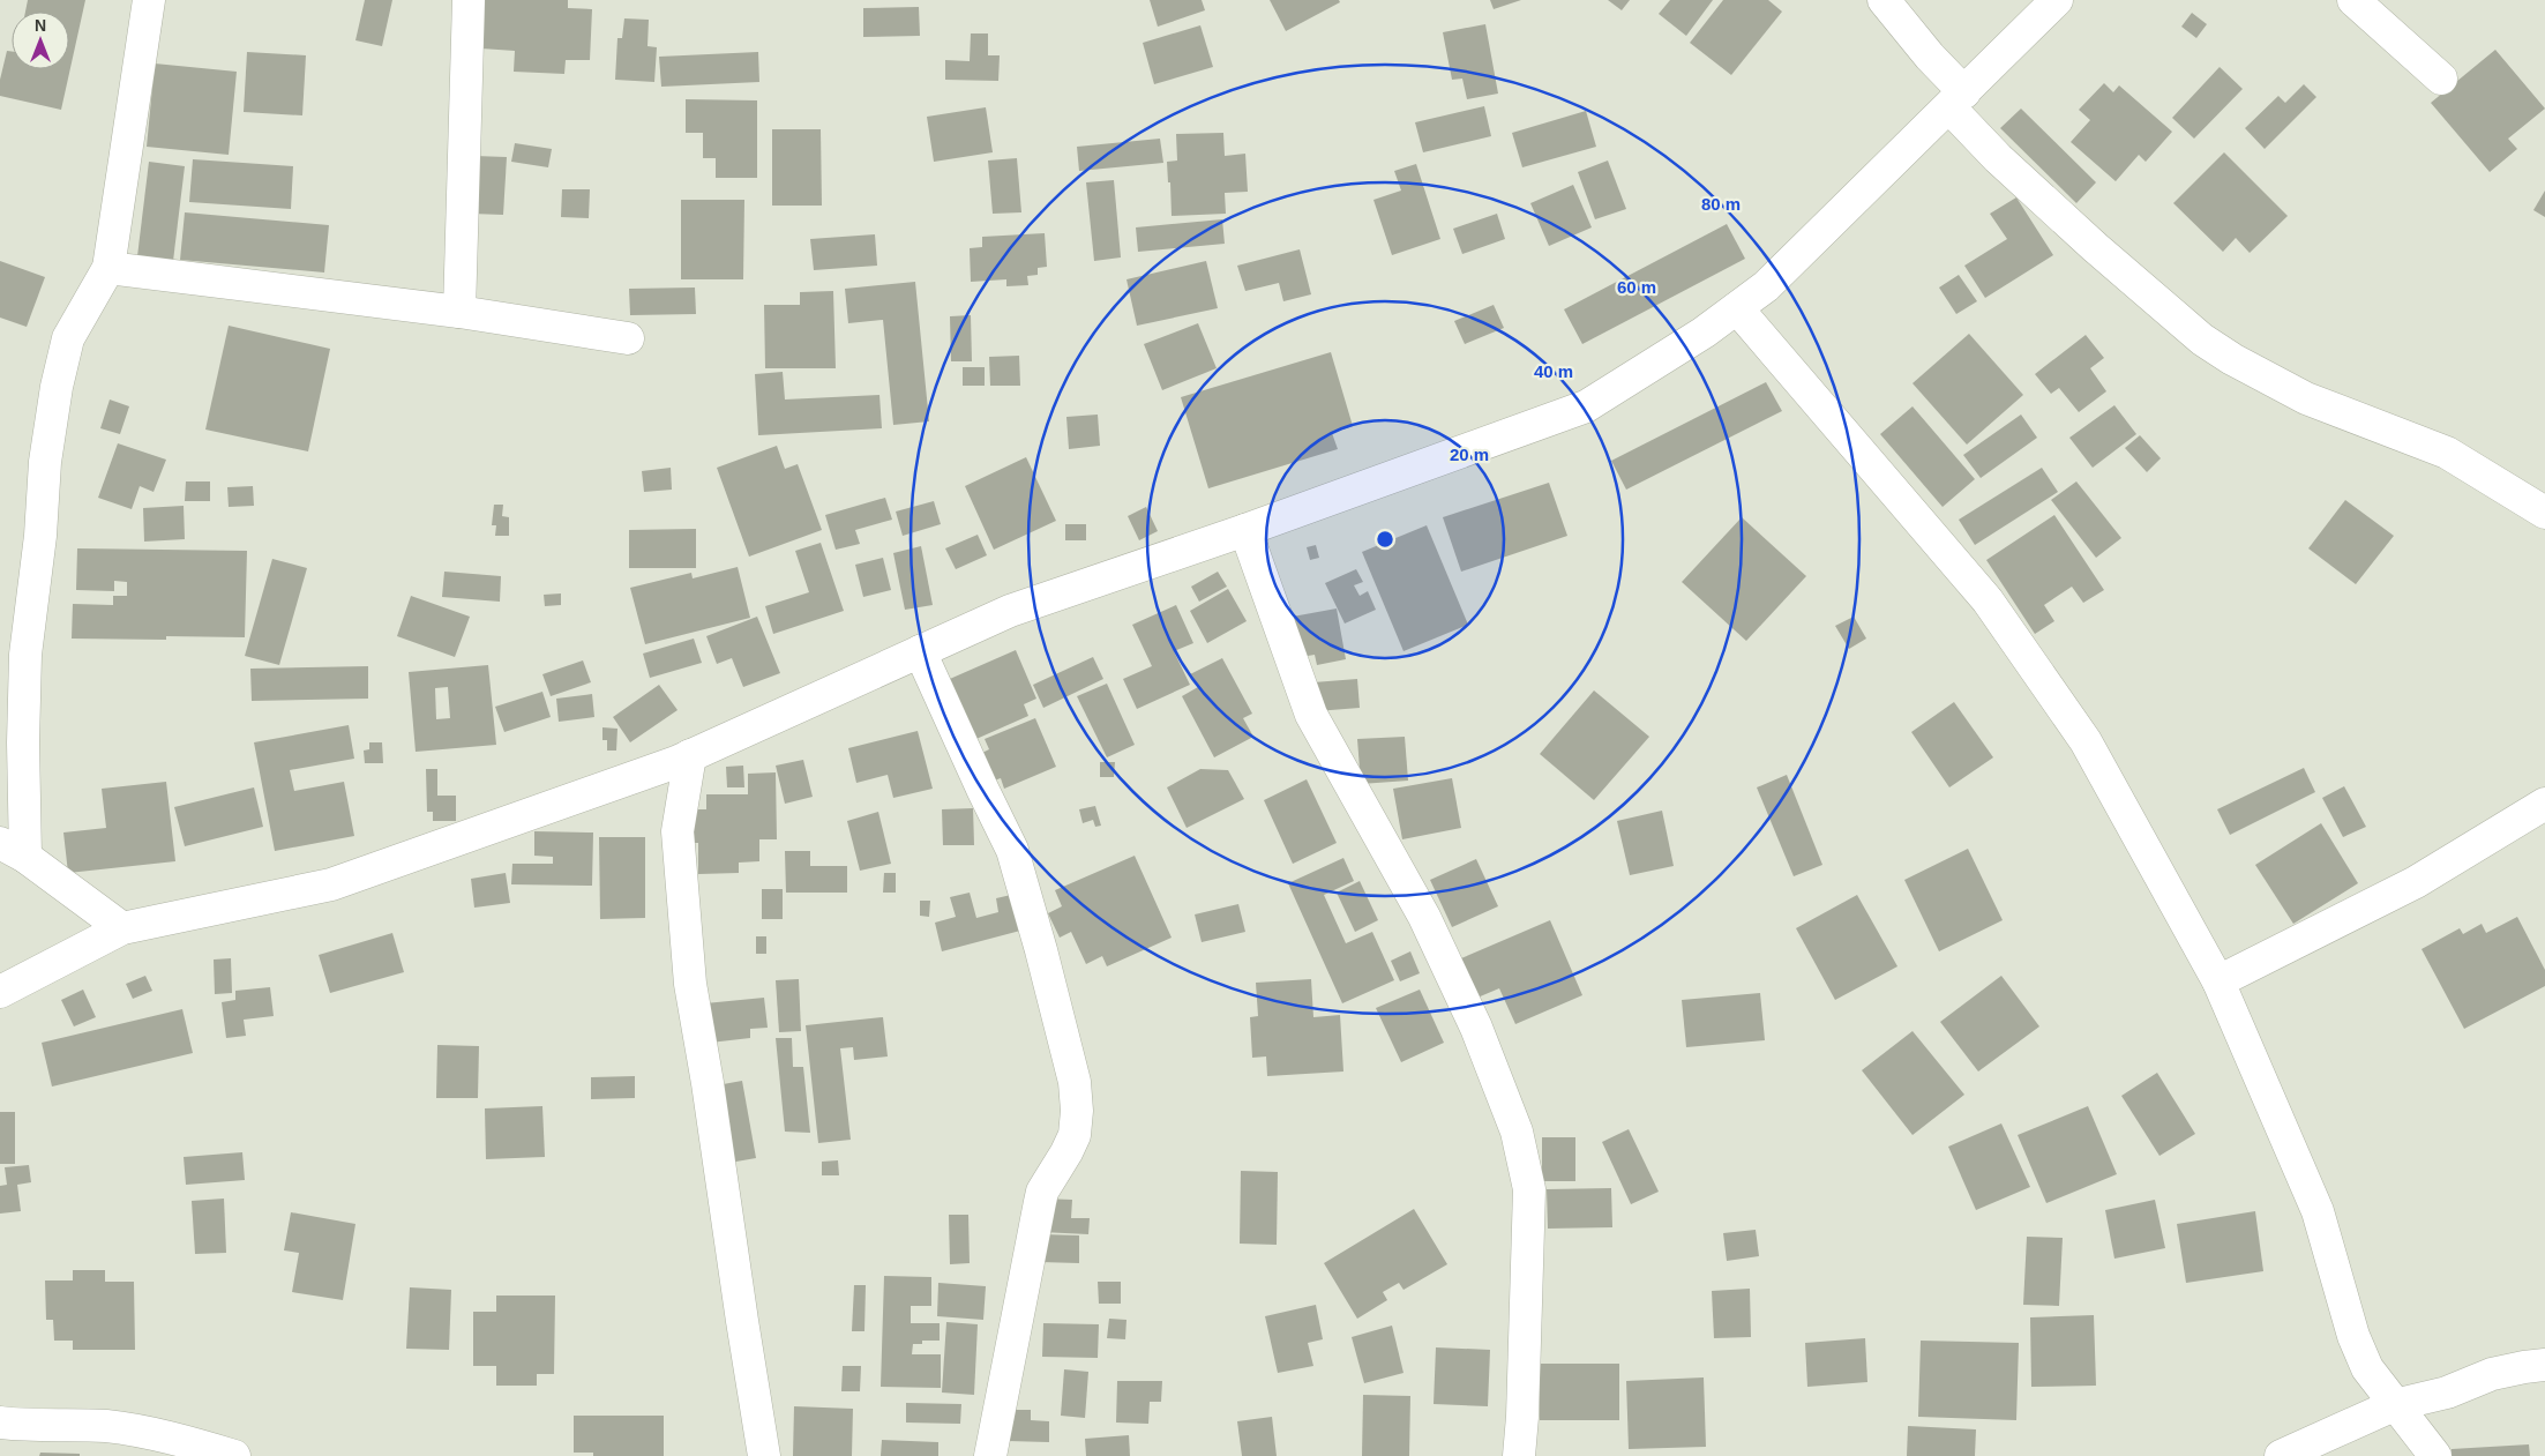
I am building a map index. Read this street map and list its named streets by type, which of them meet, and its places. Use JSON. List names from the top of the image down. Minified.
{"north":"top","rings":["80 m","60 m","40 m","20 m"]}
